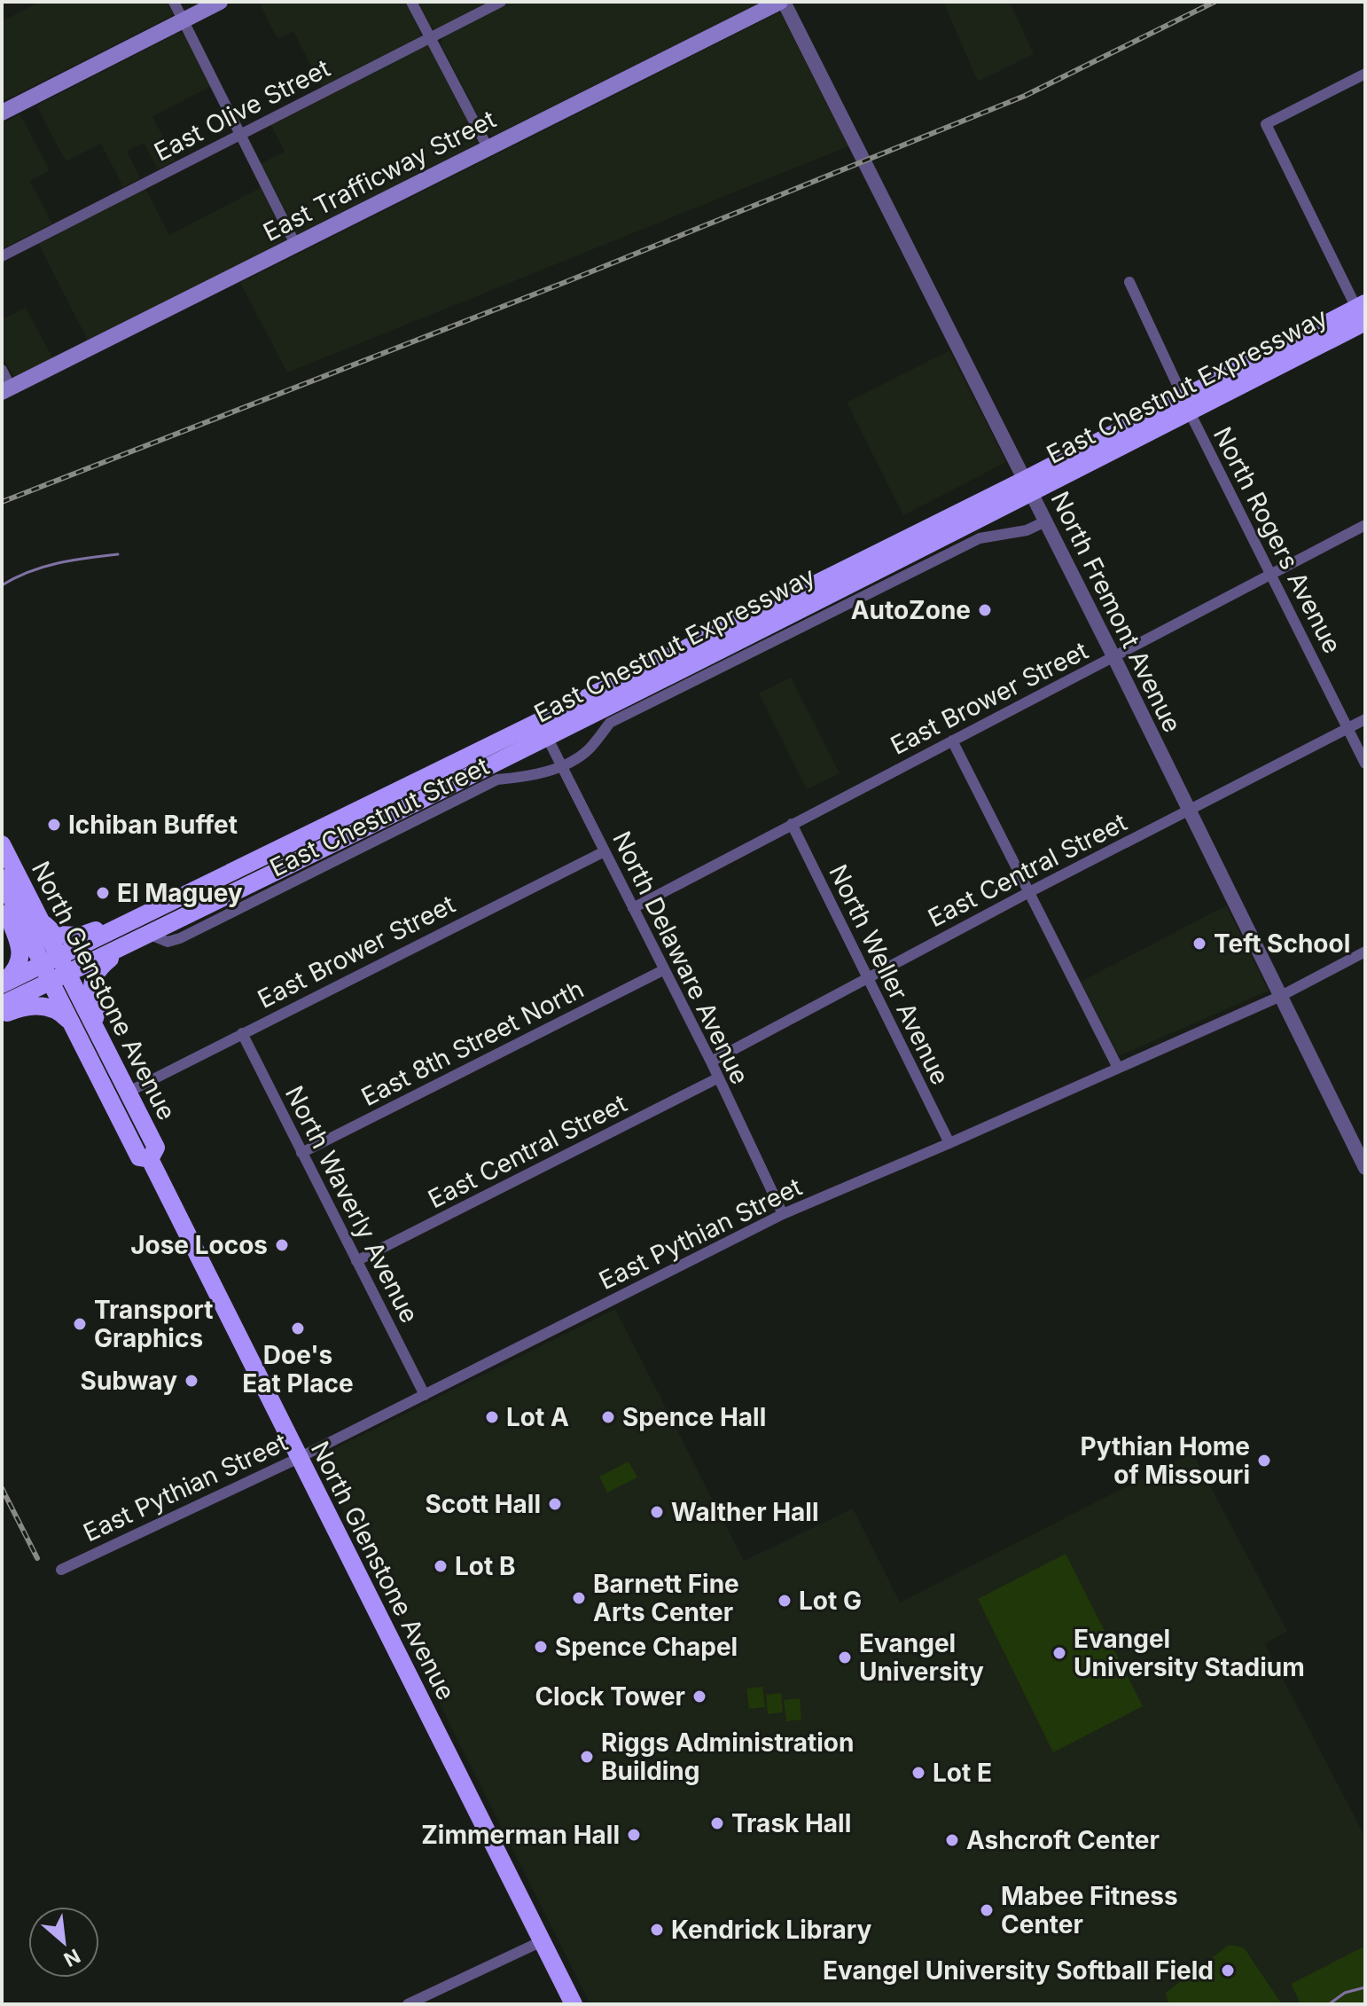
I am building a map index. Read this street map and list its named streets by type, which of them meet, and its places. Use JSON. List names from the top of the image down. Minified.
{"streets":{"main road":["East Trafficway Street","East Chestnut Expressway","North Glenstone Avenue"],"street":["East Olive Street","North Rogers Avenue","North Fremont Avenue","East Brower Street","East Chestnut Street","East Central Street","North Delaware Avenue","North Weller Avenue","East 8th Street North","North Waverly Avenue","East Pythian Street"]},"crossings":[["East Trafficway Street","North Fremont Avenue"],["East Chestnut Expressway","North Rogers Avenue"],["East Chestnut Expressway","North Fremont Avenue"],["East Chestnut Expressway","East Chestnut Street"],["East Chestnut Expressway","North Delaware Avenue"],["East Chestnut Expressway","North Glenstone Avenue"],["North Rogers Avenue","East Brower Street"],["North Rogers Avenue","East Central Street"],["North Fremont Avenue","East Brower Street"],["North Fremont Avenue","East Chestnut Street"],["North Fremont Avenue","East Central Street"],["North Fremont Avenue","East Pythian Street"],["East Brower Street","North Delaware Avenue"],["East Brower Street","North Weller Avenue"],["East Brower Street","North Glenstone Avenue"],["East Brower Street","North Waverly Avenue"],["East Chestnut Street","North Delaware Avenue"],["East Central Street","North Delaware Avenue"],["East Central Street","North Weller Avenue"],["East Central Street","North Waverly Avenue"],["North Delaware Avenue","East 8th Street North"],["North Delaware Avenue","East Pythian Street"],["North Weller Avenue","East Pythian Street"],["North Glenstone Avenue","East Pythian Street"],["East 8th Street North","North Waverly Avenue"],["North Waverly Avenue","East Pythian Street"]],"places":["AutoZone","Ichiban Buffet","El Maguey","Teft School","Jose Locos","Transport Graphics","Doe's Eat Place","Subway","Lot A","Spence Hall","Pythian Home of Missouri","Scott Hall","Walther Hall","Lot B","Barnett Fine Arts Center","Lot G","Spence Chapel","Evangel University Stadium","Evangel University","Clock Tower","Riggs Administration Building","Lot E","Trask Hall","Zimmerman Hall","Ashcroft Center","Mabee Fitness Center","Kendrick Library","Evangel University Softball Field"],"north":"bottom right"}
